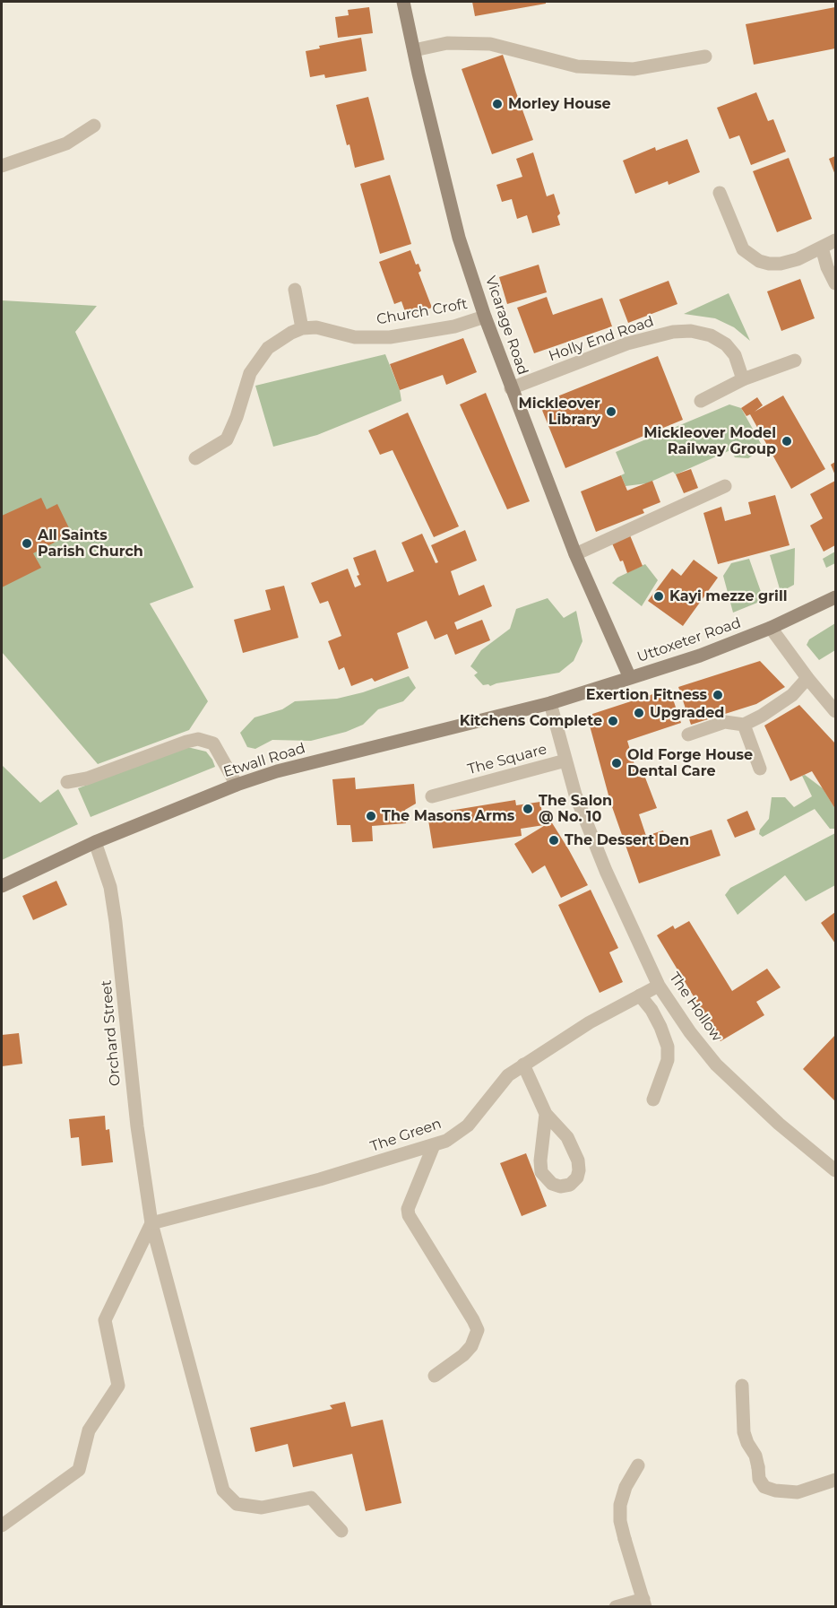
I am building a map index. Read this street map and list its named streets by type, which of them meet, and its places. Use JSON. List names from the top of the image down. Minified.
{"streets":{"street":["Church Croft","Vicarage Road","Holly End Road","Uttoxeter Road","The Square","Etwall Road","The Hollow","Orchard Street","The Green"]},"crossings":[["Church Croft","Vicarage Road"],["Vicarage Road","Holly End Road"],["Vicarage Road","Uttoxeter Road"],["Uttoxeter Road","The Square"],["Uttoxeter Road","Etwall Road"],["The Square","Etwall Road"],["The Square","The Hollow"],["Etwall Road","Orchard Street"],["The Hollow","The Green"],["Orchard Street","The Green"]],"places":["Morley House","Mickleover Library","Mickleover Model Railway Group","All Saints Parish Church","Kayi mezze grill","Exertion Fitness","Upgraded","Kitchens Complete","Old Forge House Dental Care","The Salon @ No. 10","The Masons Arms","The Dessert Den"]}
